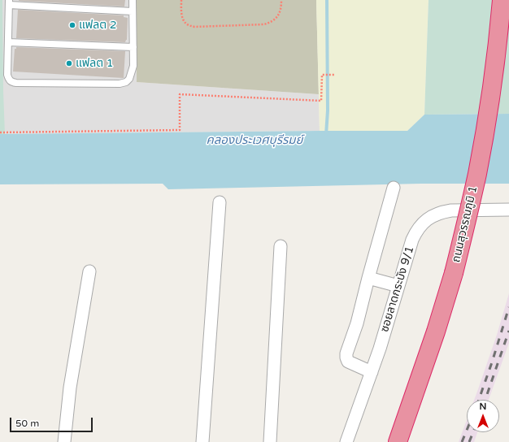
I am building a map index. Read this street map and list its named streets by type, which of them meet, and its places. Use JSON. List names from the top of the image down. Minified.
{"streets":{"highway":["ถนนสุวรรณภูมิ 1"],"street":["ซอยลาดกระบัง 9/1"]},"water":["คลองประเวศบุรีรมย์"],"places":["แฟลต 2","แฟลต 1"],"scale_bar":"50 m","north":"top"}
